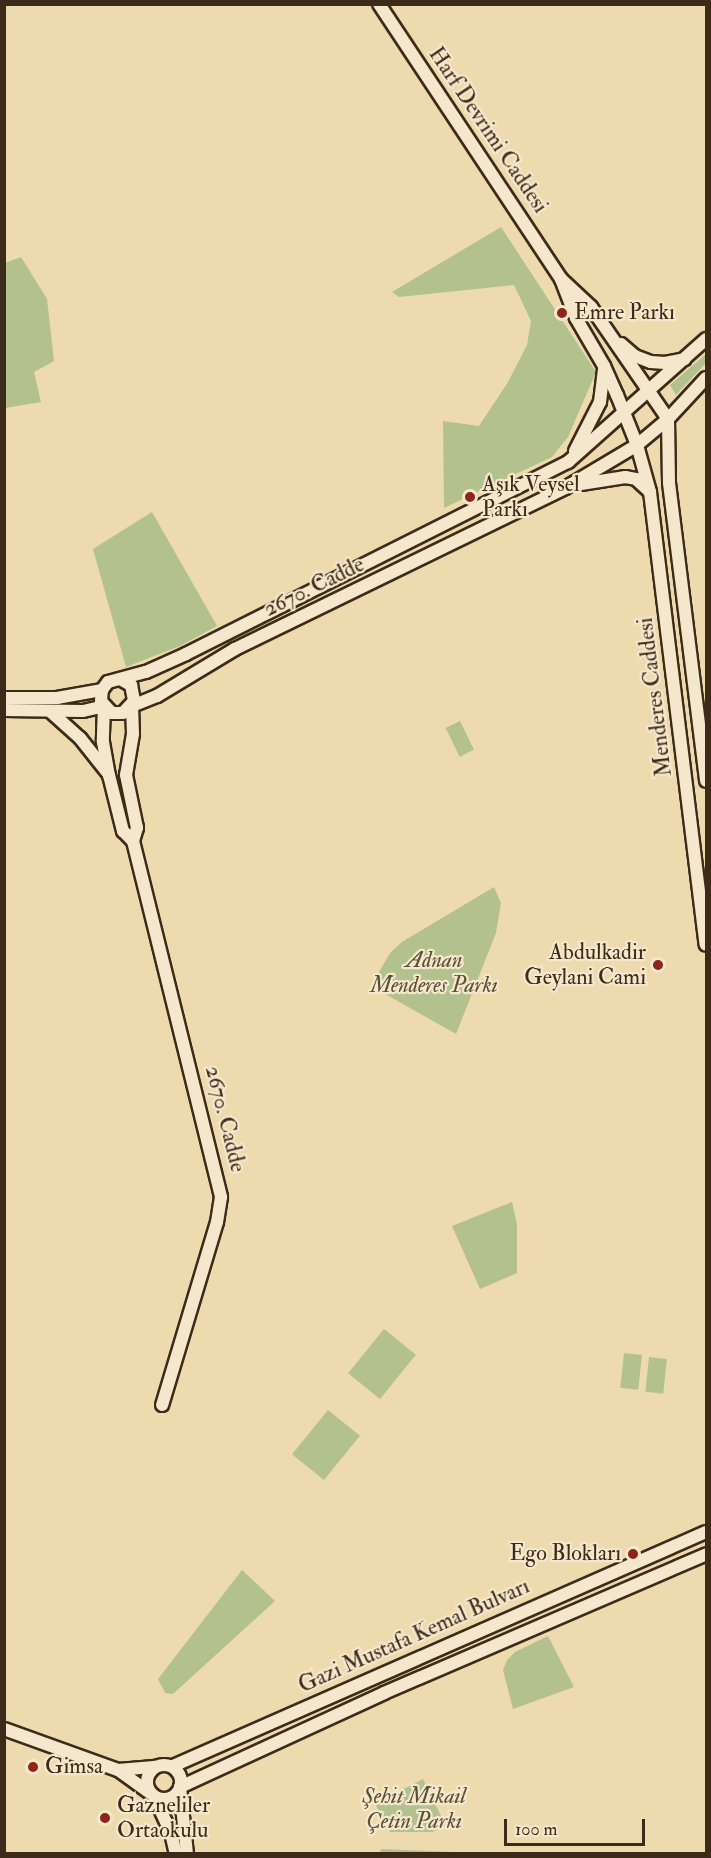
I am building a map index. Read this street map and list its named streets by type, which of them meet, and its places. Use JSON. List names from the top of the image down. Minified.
{"streets":{"main road":["Harf Devrimi Caddesi","2670. Cadde","Menderes Caddesi","Gazi Mustafa Kemal Bulvarı"]},"crossings":[["Harf Devrimi Caddesi","2670. Cadde"],["Harf Devrimi Caddesi","Menderes Caddesi"],["2670. Cadde","Menderes Caddesi"]],"parks":["Adnan Menderes Parkı","Şehit Mikail Çetin Parkı"],"places":["Emre Parkı","Aşık Veysel Parkı","Abdulkadir Geylani Cami","Ego Blokları","Gimsa","Gazneliler Ortaokulu"],"scale_bar":"100 m"}
